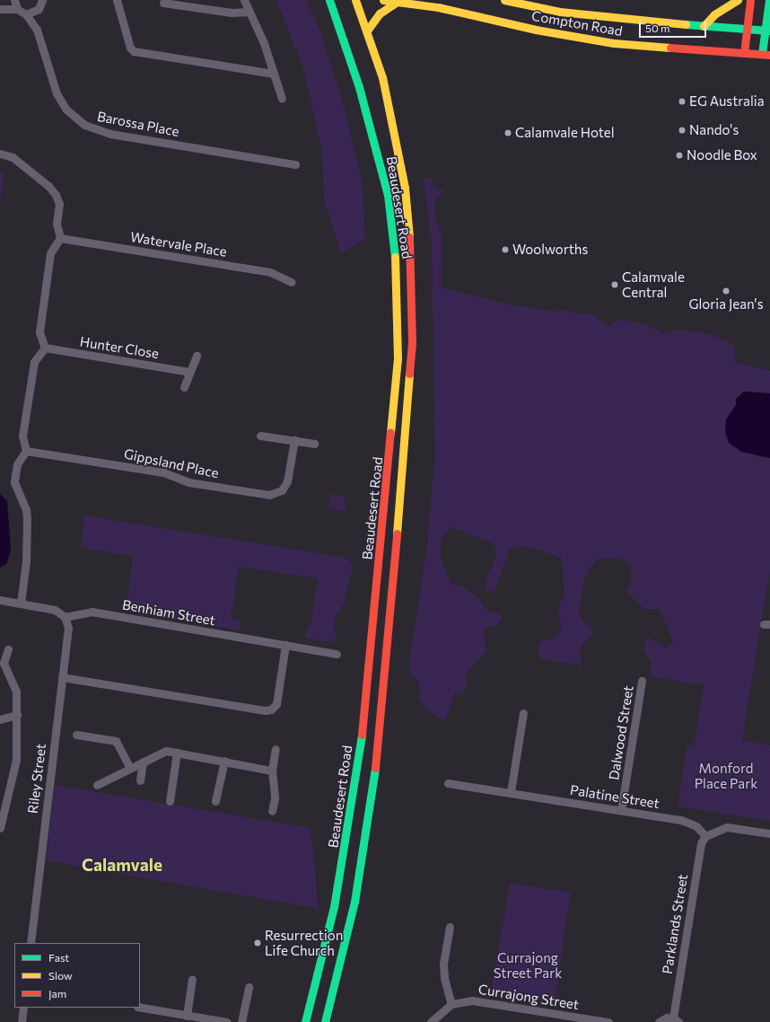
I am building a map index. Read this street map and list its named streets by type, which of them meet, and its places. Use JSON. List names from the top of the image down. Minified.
{"streets":{"main road":["Compton Road","Beaudesert Road"],"street":["Barossa Place","Watervale Place","Hunter Close","Gippsland Place","Benhiam Street","Dalwood Street","Riley Street","Palatine Street","Parklands Street","Currajong Street"]},"crossings":[["Benhiam Street","Riley Street"],["Dalwood Street","Palatine Street"],["Palatine Street","Parklands Street"]],"districts":["Calamvale"],"parks":["Monford Place Park","Currajong Street Park"],"places":["EG Australia","Nando's","Calamvale Hotel","Noodle Box","Woolworths","Calamvale Central","Gloria Jean's","Resurrection Life Church"],"legend":["Fast","Slow","Jam"],"scale_bar":"50 m"}
